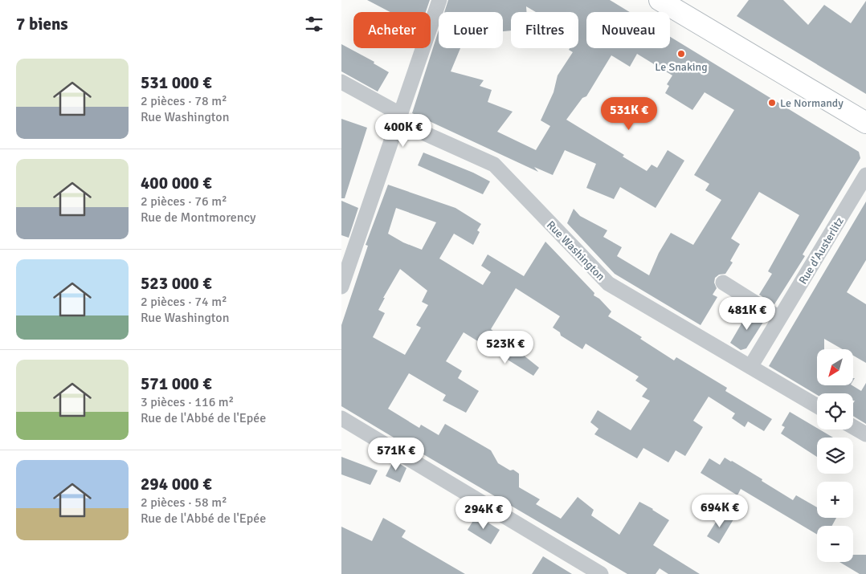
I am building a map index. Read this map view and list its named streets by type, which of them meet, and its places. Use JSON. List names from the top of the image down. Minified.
{"streets":{"street":["Rue Washington","Rue d'Austerlitz"]},"crossings":[["Rue Washington","Rue d'Austerlitz"]],"places":["Le Snaking","Le Normandy"],"north":"bottom left","page":{"heading":"7 biens","chip":["Acheter","Louer","Filtres","Nouveau"],"list":[{"name":"531 000 €","note":"2 pièces · 78 m² · Rue Washington"},{"name":"400 000 €","note":"2 pièces · 76 m² · Rue de Montmorency"},{"name":"523 000 €","note":"2 pièces · 74 m² · Rue Washington"},{"name":"571 000 €","note":"3 pièces · 116 m² · Rue de l'Abbé de l'Epée"},{"name":"294 000 €","note":"2 pièces · 58 m² · Rue de l'Abbé de l'Epée"}],"price":["531K €","400K €","481K €","523K €","571K €","694K €","294K €"],"map_buttons":["+","−"]}}
